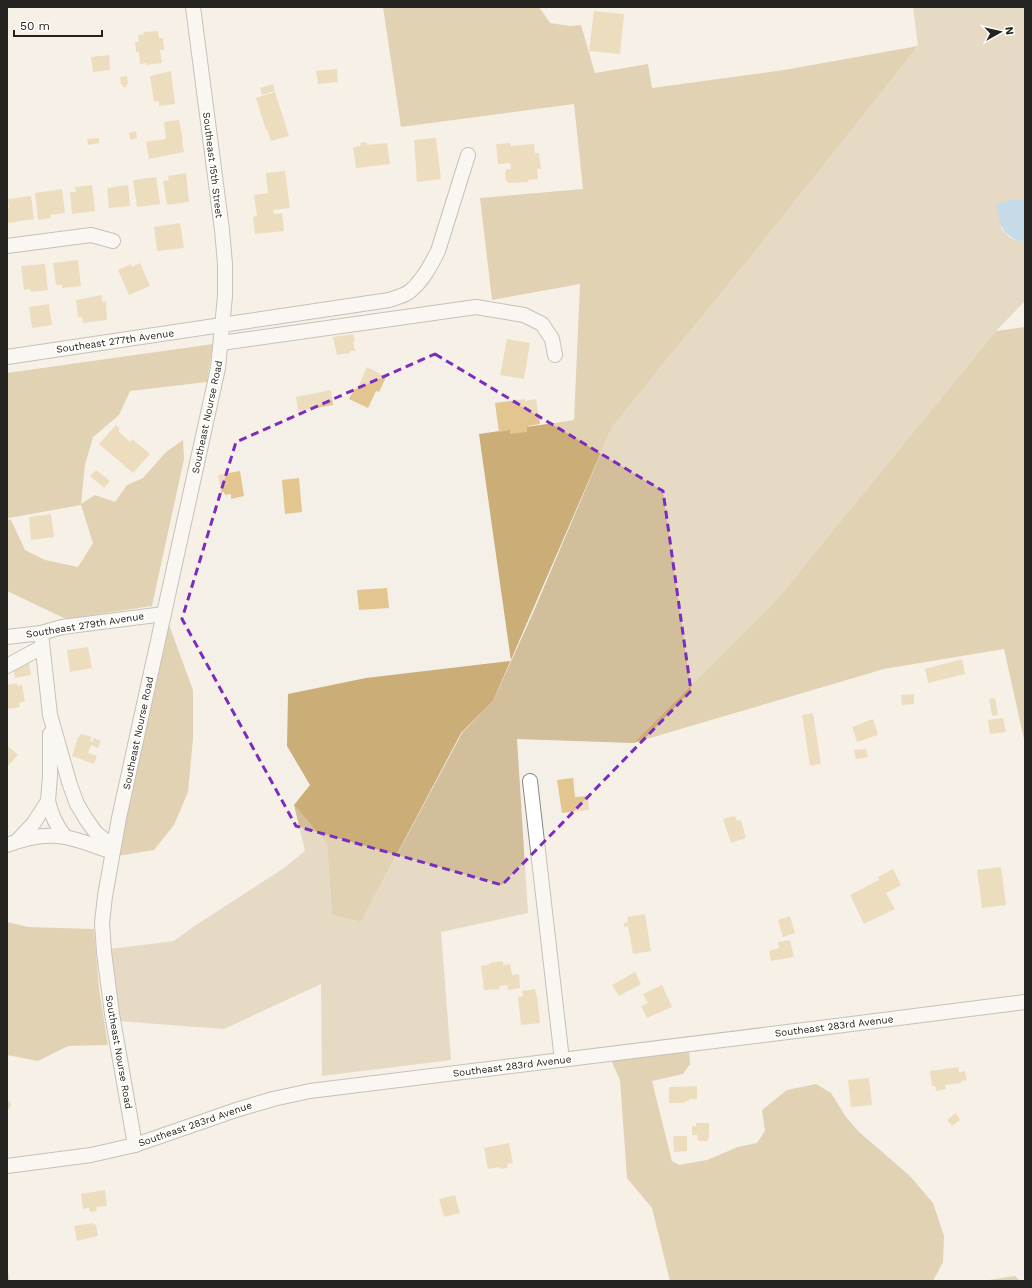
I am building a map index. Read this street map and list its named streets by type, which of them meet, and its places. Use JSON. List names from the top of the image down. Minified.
{"streets":{"street":["Southeast 15th Street","Southeast 277th Avenue","Southeast Nourse Road","Southeast 279th Avenue","Southeast 283rd Avenue"]},"crossings":[["Southeast 15th Street","Southeast 277th Avenue"],["Southeast 15th Street","Southeast Nourse Road"],["Southeast 277th Avenue","Southeast Nourse Road"],["Southeast Nourse Road","Southeast 279th Avenue"],["Southeast Nourse Road","Southeast 283rd Avenue"]],"scale_bar":"50 m","north":"right"}
